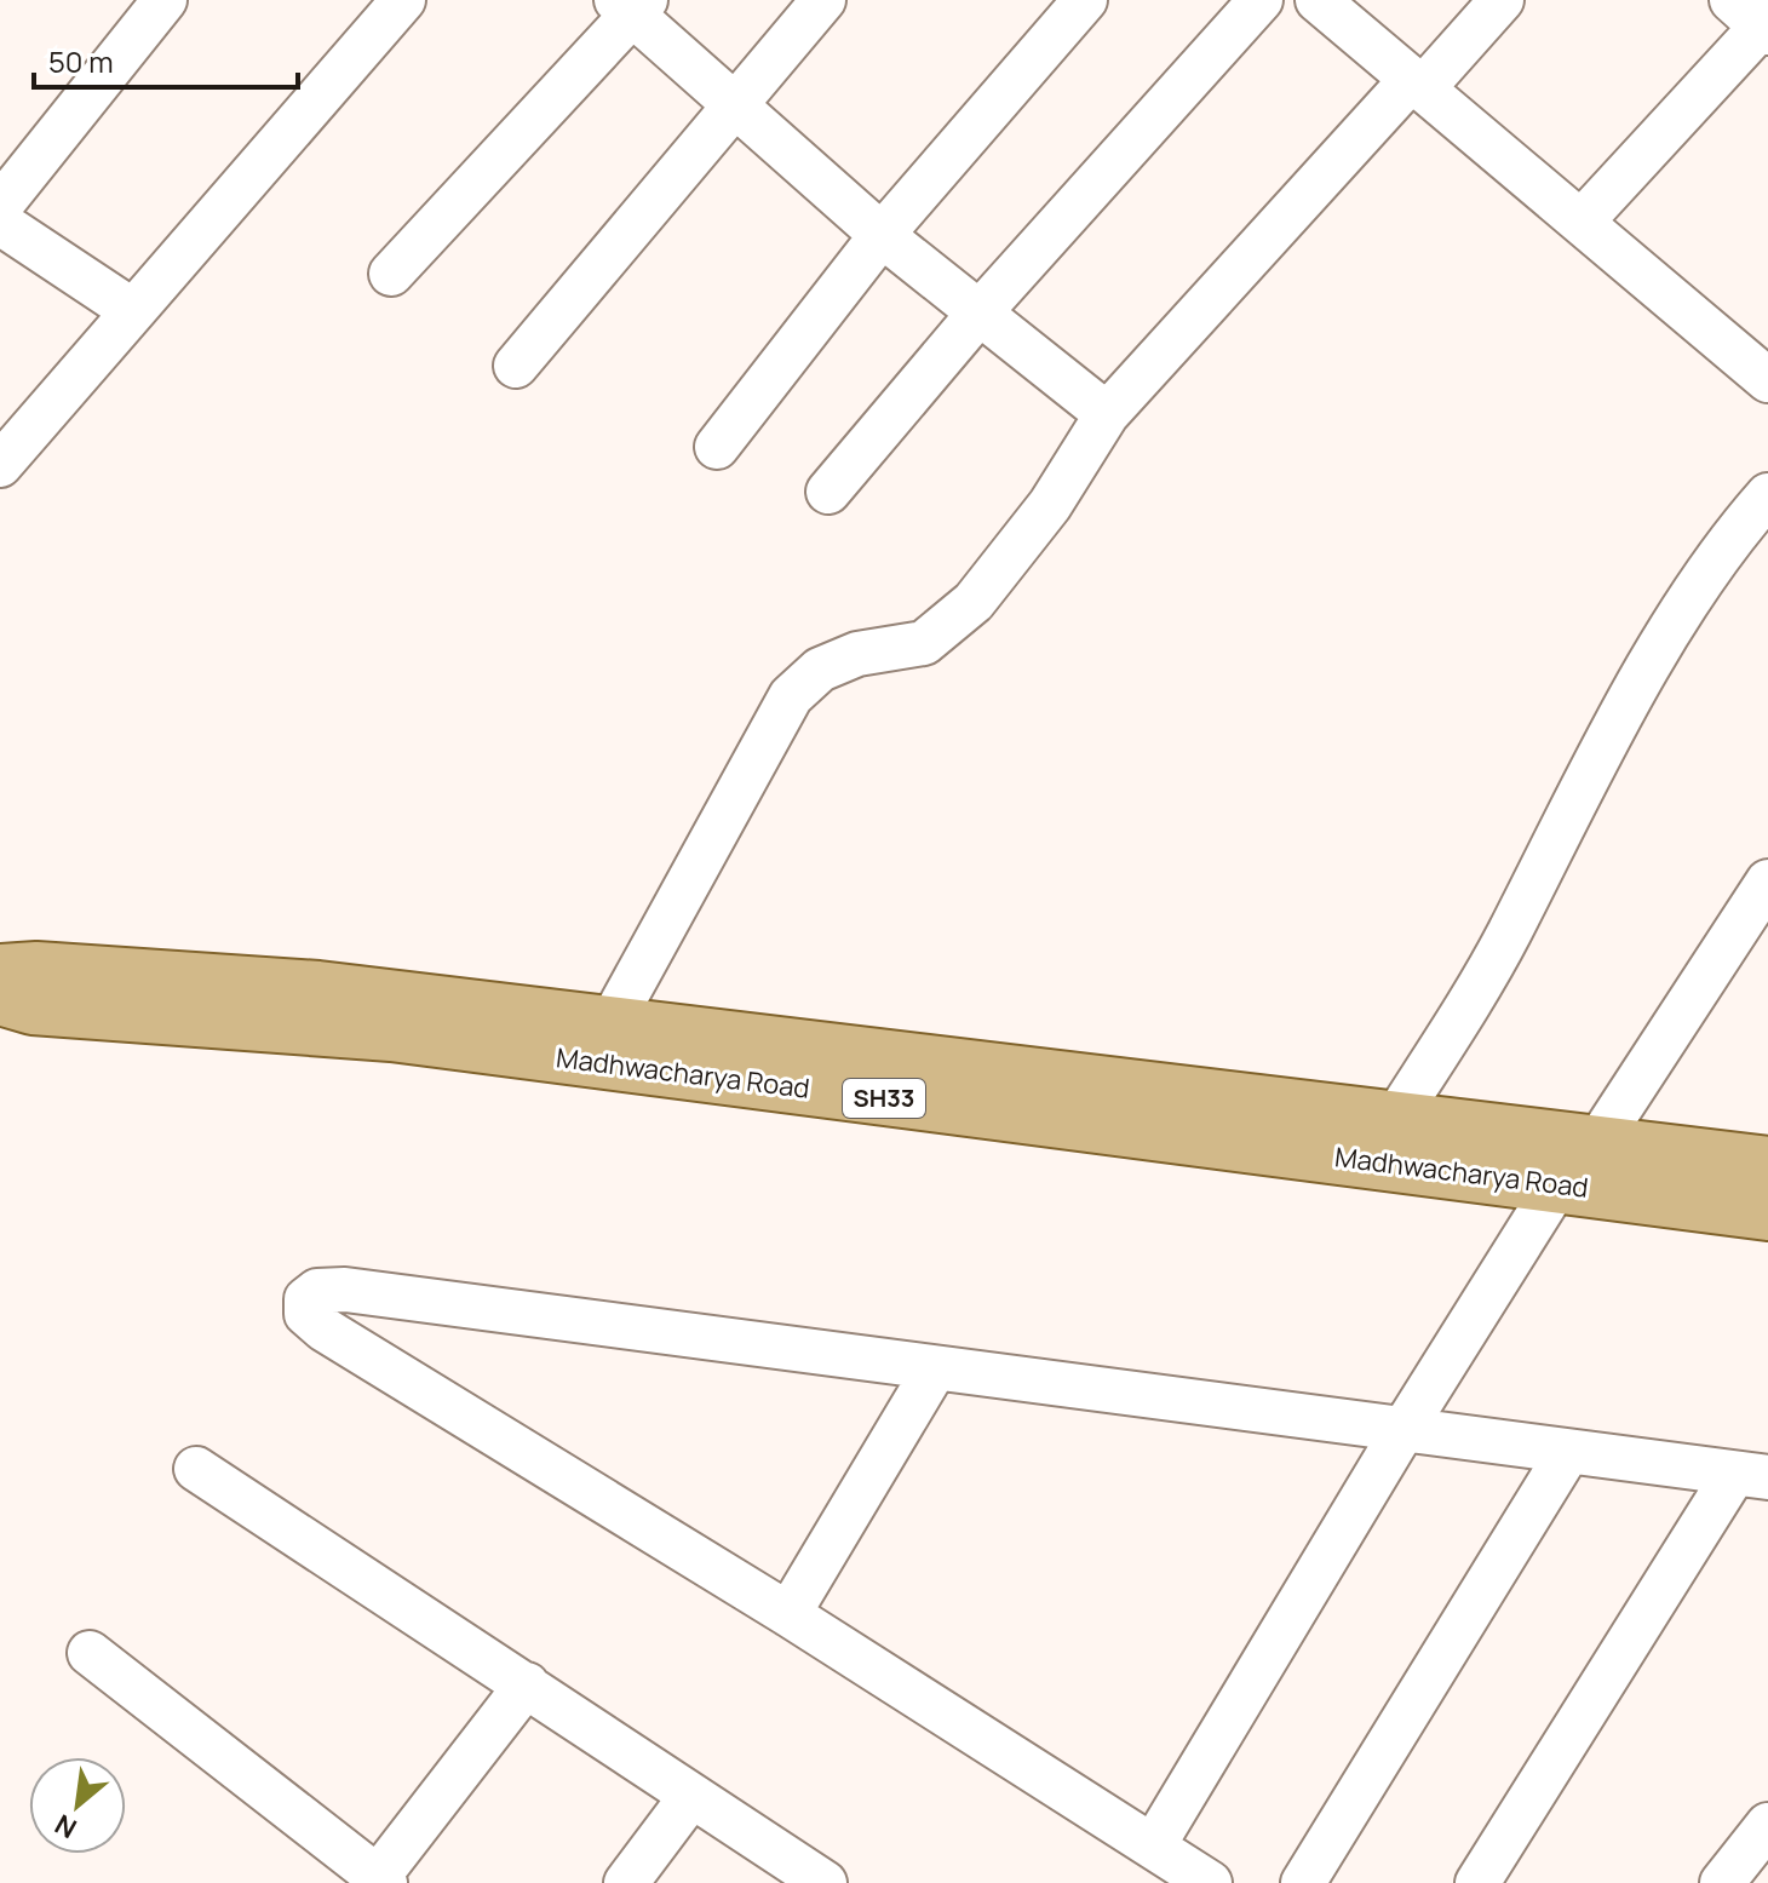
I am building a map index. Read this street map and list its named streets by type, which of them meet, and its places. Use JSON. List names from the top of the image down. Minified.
{"streets":{"main road":["Madhwacharya Road","SH33"]},"scale_bar":"50 m","north":"bottom left"}
